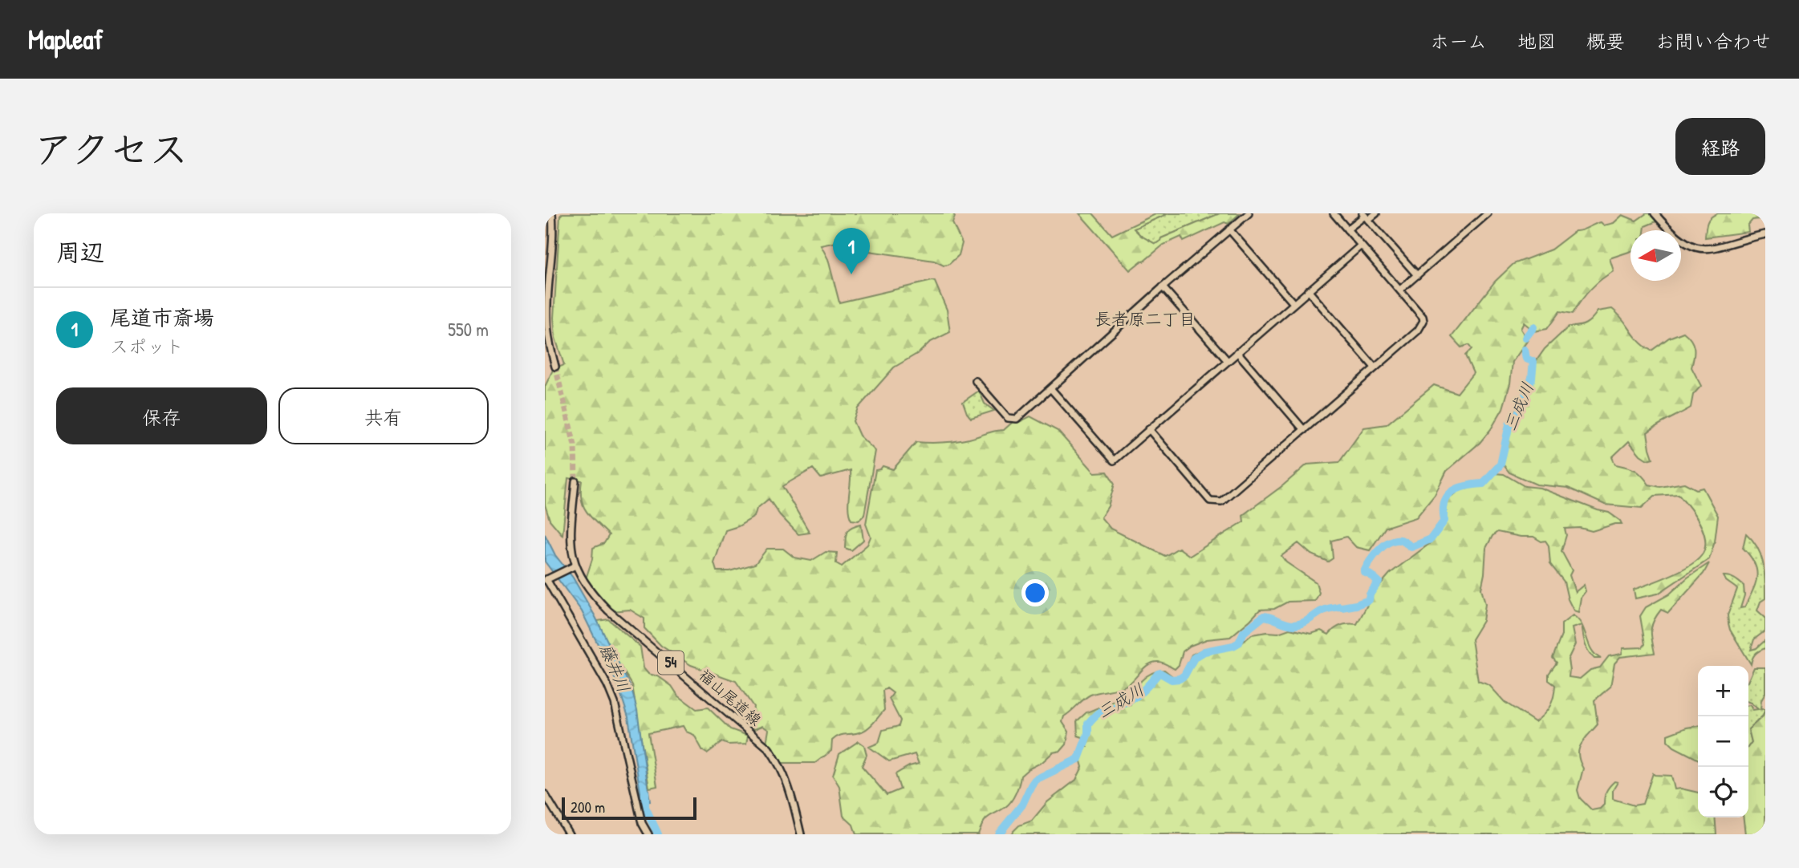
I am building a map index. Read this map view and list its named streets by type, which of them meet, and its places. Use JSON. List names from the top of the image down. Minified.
{"streets":{"street":["54","福山尾道線"]},"districts":["長者原二丁目"],"water":["三成川","藤井川"],"scale_bar":"200 m","north":"left","page":{"header":"Mapleaf","nav":["ホーム","地図","概要","お問い合わせ"],"title":"アクセス","buttons":["経路",["保存","共有"]],"heading":"周辺","pins":"1","list":[{"mark":"1","name":"尾道市斎場","note":"スポット","value":"550 m"}],"map_buttons":["+","−"],"scale":"200 m"}}
